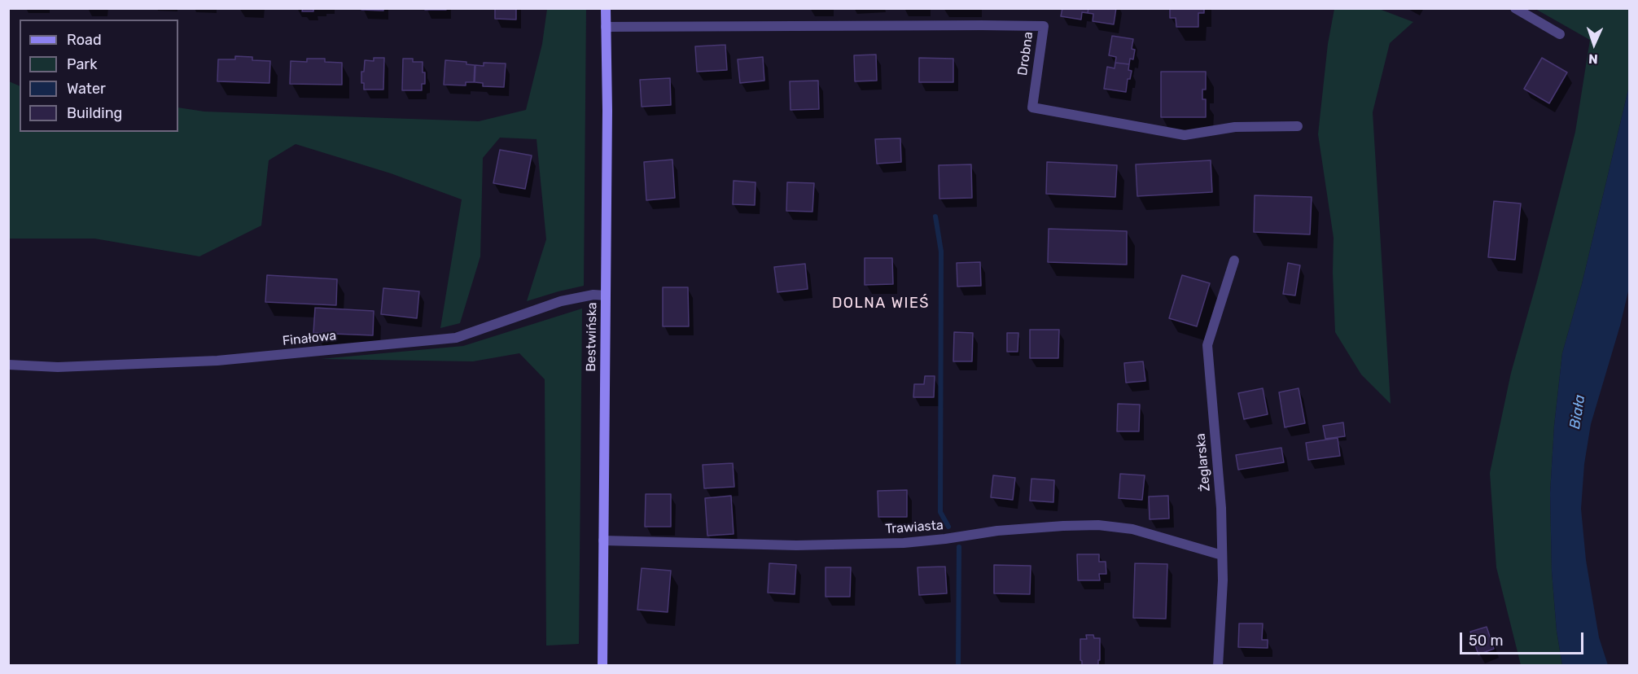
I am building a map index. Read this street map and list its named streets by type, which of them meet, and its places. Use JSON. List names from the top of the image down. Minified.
{"streets":{"street":["Drobna","Bestwińska","Finałowa","Żeglarska","Trawiasta"]},"crossings":[["Drobna","Bestwińska"],["Bestwińska","Finałowa"],["Bestwińska","Trawiasta"],["Żeglarska","Trawiasta"]],"districts":["DOLNA WIEŚ"],"water":["Biała"],"legend":["Road","Park","Water","Building"],"scale_bar":"50 m","north":"bottom"}
